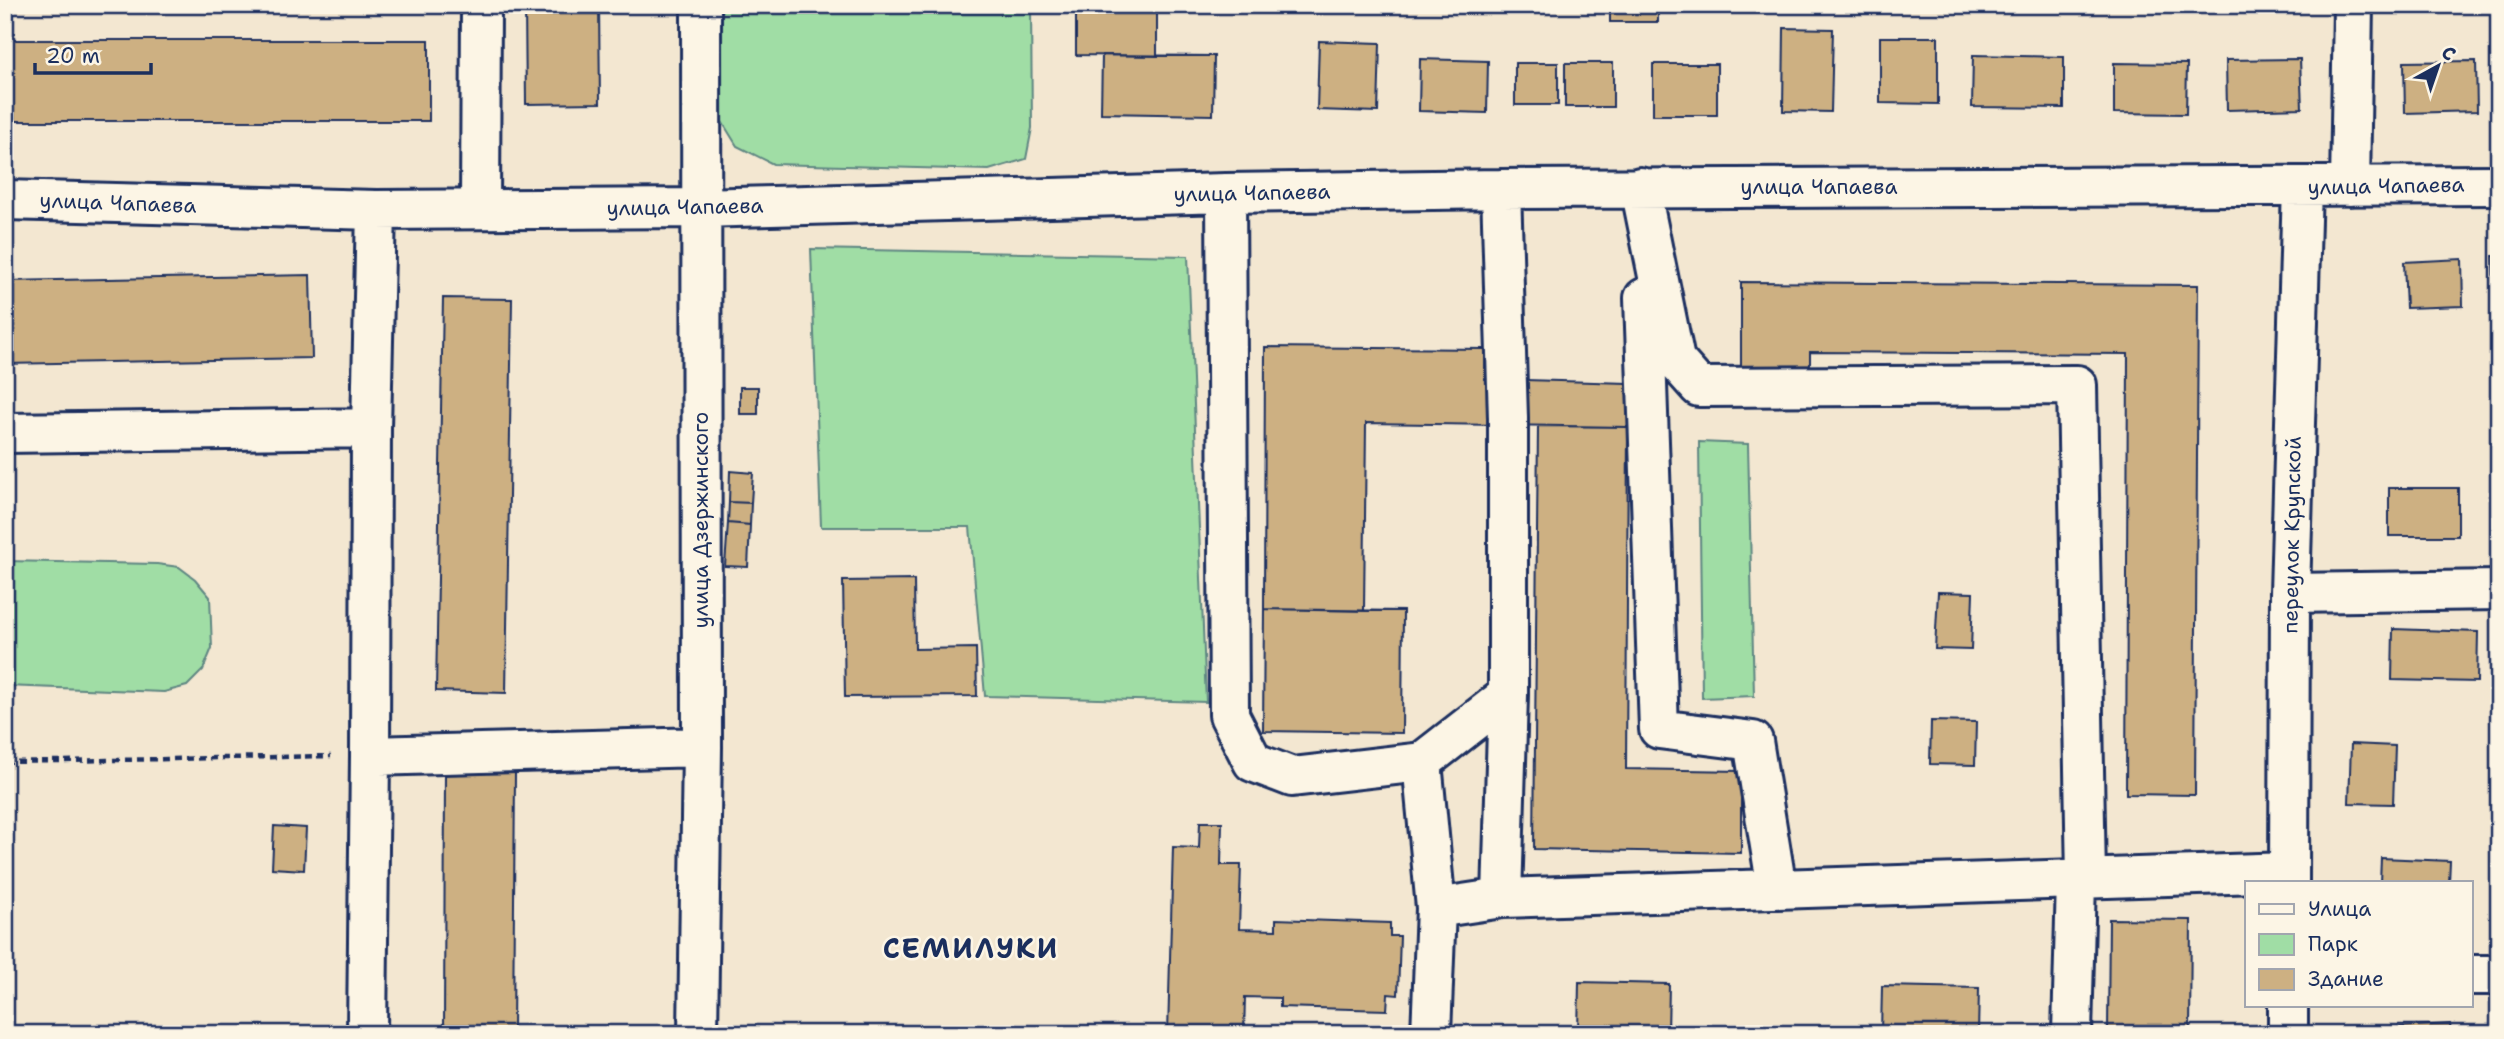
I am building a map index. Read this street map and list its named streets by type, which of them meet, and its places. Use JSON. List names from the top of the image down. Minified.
{"streets":{"street":["улица Чапаева","улица Дзержинского","переулок Крупской"]},"crossings":[["улица Чапаева","улица Дзержинского"],["улица Чапаева","переулок Крупской"]],"districts":["СЕМИЛУКИ"],"legend":["Улица","Парк","Здание"],"scale_bar":"20 m","north":"top right"}
